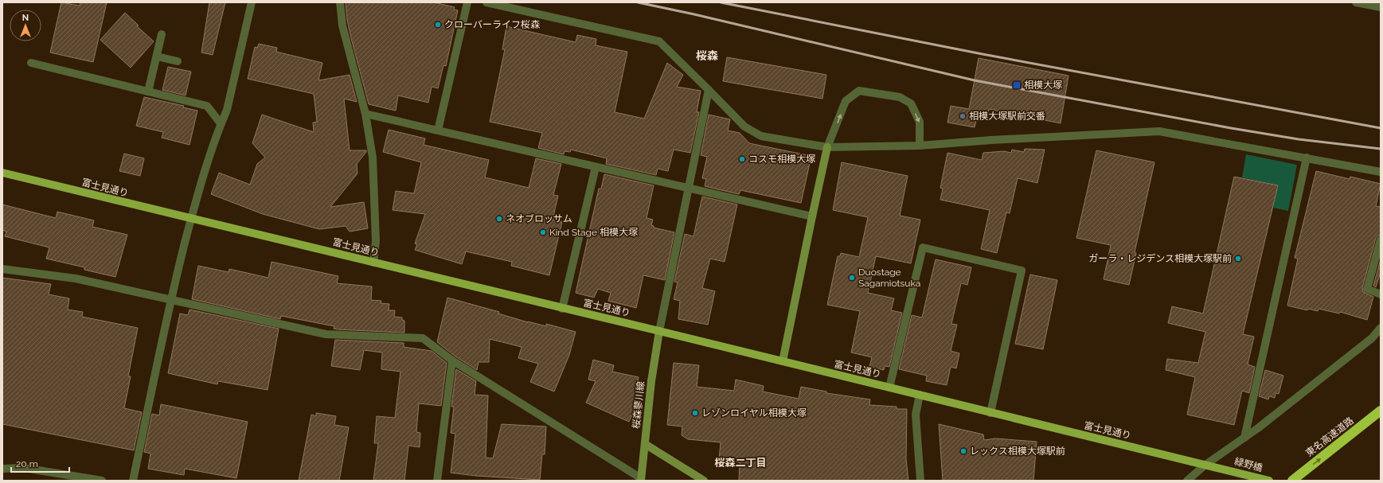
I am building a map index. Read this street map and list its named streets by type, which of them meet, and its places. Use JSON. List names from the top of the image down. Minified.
{"streets":{"highway":["東名高速道路"],"main road":["富士見通り","緑野橋"],"street":["桜森蓼川線"]},"crossings":[["富士見通り","桜森蓼川線"],["富士見通り","緑野橋"]],"one_way":["東名高速道路"],"districts":["桜森","桜森二丁目"],"places":{"other":["クローバーライフ桜森","相模大塚駅前交番","コスモ相模大塚","ネオブロッサム","Kind Stage 相模大塚","ガーラ・レジデンス相模大塚駅前","Duostage Sagamiotsuka","レゾンロイヤル相模大塚","レックス相模大塚駅前"],"transit":["相模大塚"]},"scale_bar":"20 m","north":"top"}
